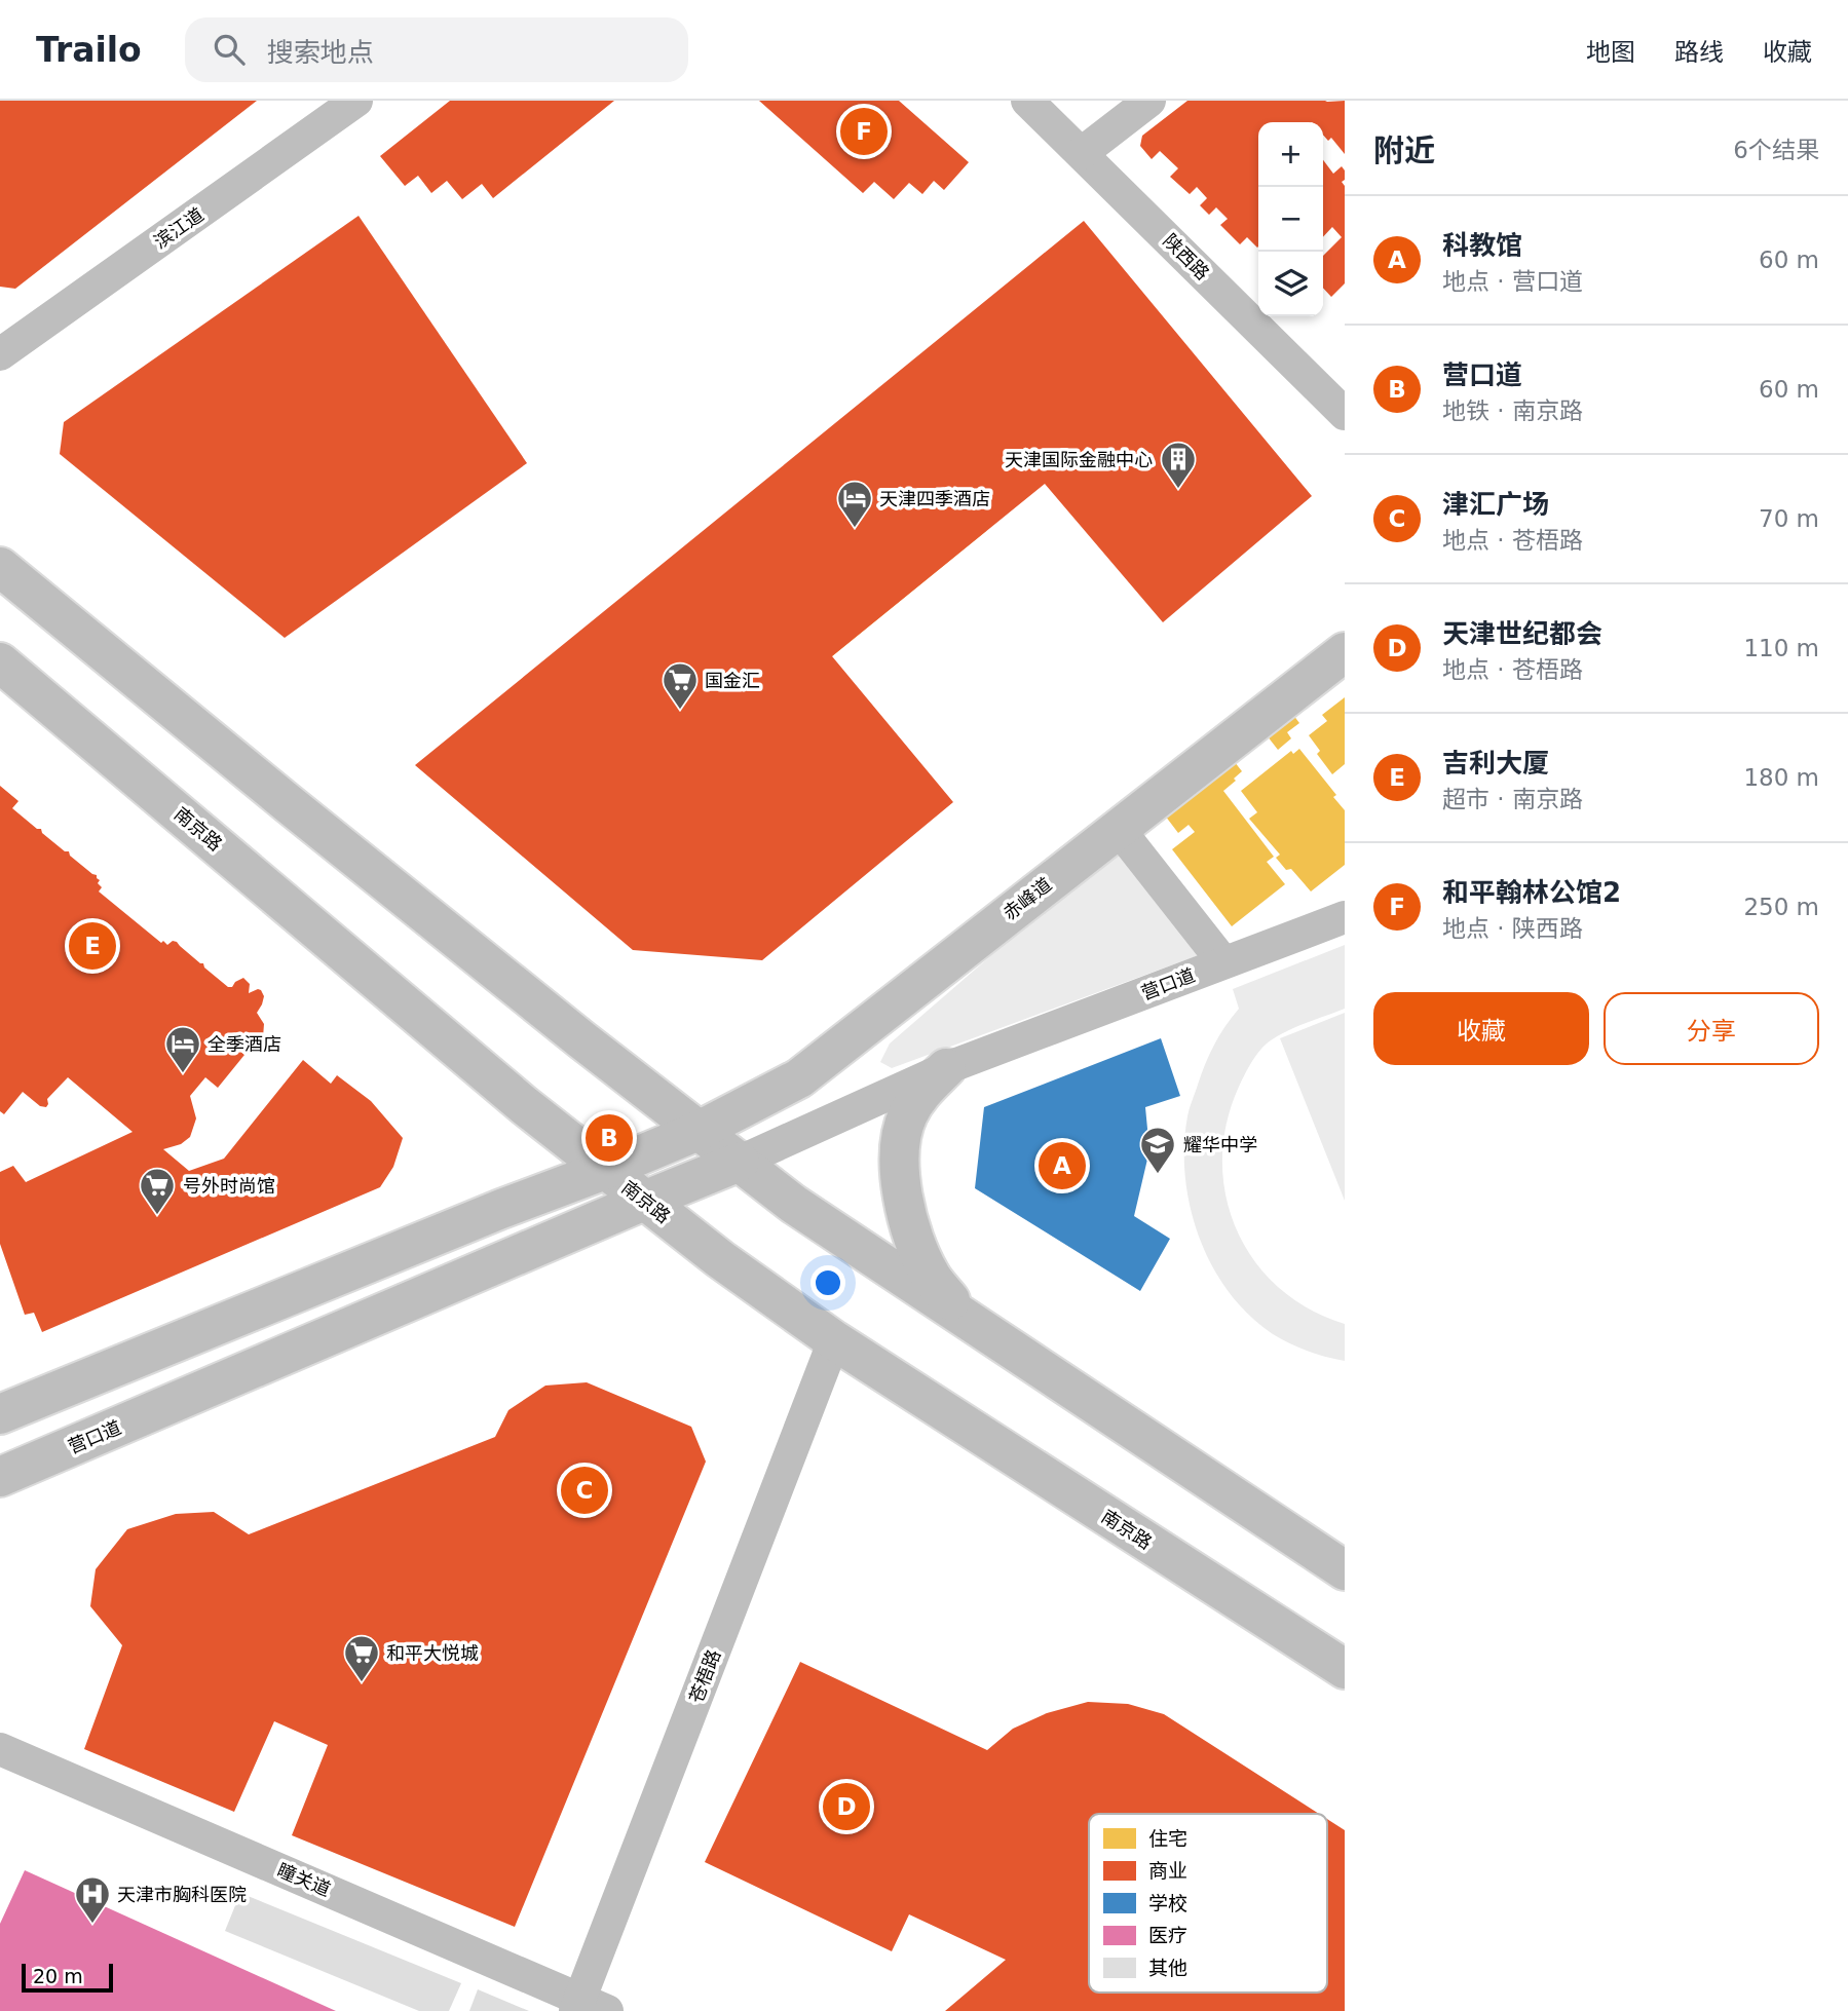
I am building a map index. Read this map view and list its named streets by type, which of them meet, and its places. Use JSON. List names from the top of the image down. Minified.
{"streets":{"main road":["南京路","赤峰道","营口道"],"street":["滨江道","陕西路","苍梧路","瞳关道"]},"crossings":[["南京路","营口道"],["南京路","苍梧路"],["苍梧路","瞳关道"]],"places":{"building":["天津国际金融中心"],"hotel":["天津四季酒店","全季酒店"],"supermarket":["国金汇","号外时尚馆","和平大悦城"],"school or university":["耀华中学"],"hospital":["天津市胸科医院"]},"legend":["住宅","商业","学校","医疗","其他"],"scale_bar":"20 m","page":{"header":"Trailo","search":"搜索地点","nav":["地图","路线","收藏"],"heading":["附近","6个结果"],"pins":["F","E","B","A","C","D"],"map_buttons":["+","−"],"list":[{"mark":"A","name":"科教馆","note":"地点 · 营口道","value":"60 m"},{"mark":"B","name":"营口道","note":"地铁 · 南京路","value":"60 m"},{"mark":"C","name":"津汇广场","note":"地点 · 苍梧路","value":"70 m"},{"mark":"D","name":"天津世纪都会","note":"地点 · 苍梧路","value":"110 m"},{"mark":"E","name":"吉利大厦","note":"超市 · 南京路","value":"180 m"},{"mark":"F","name":"和平翰林公馆2","note":"地点 · 陕西路","value":"250 m"}],"buttons":["收藏","分享"],"scale":"20 m"}}
